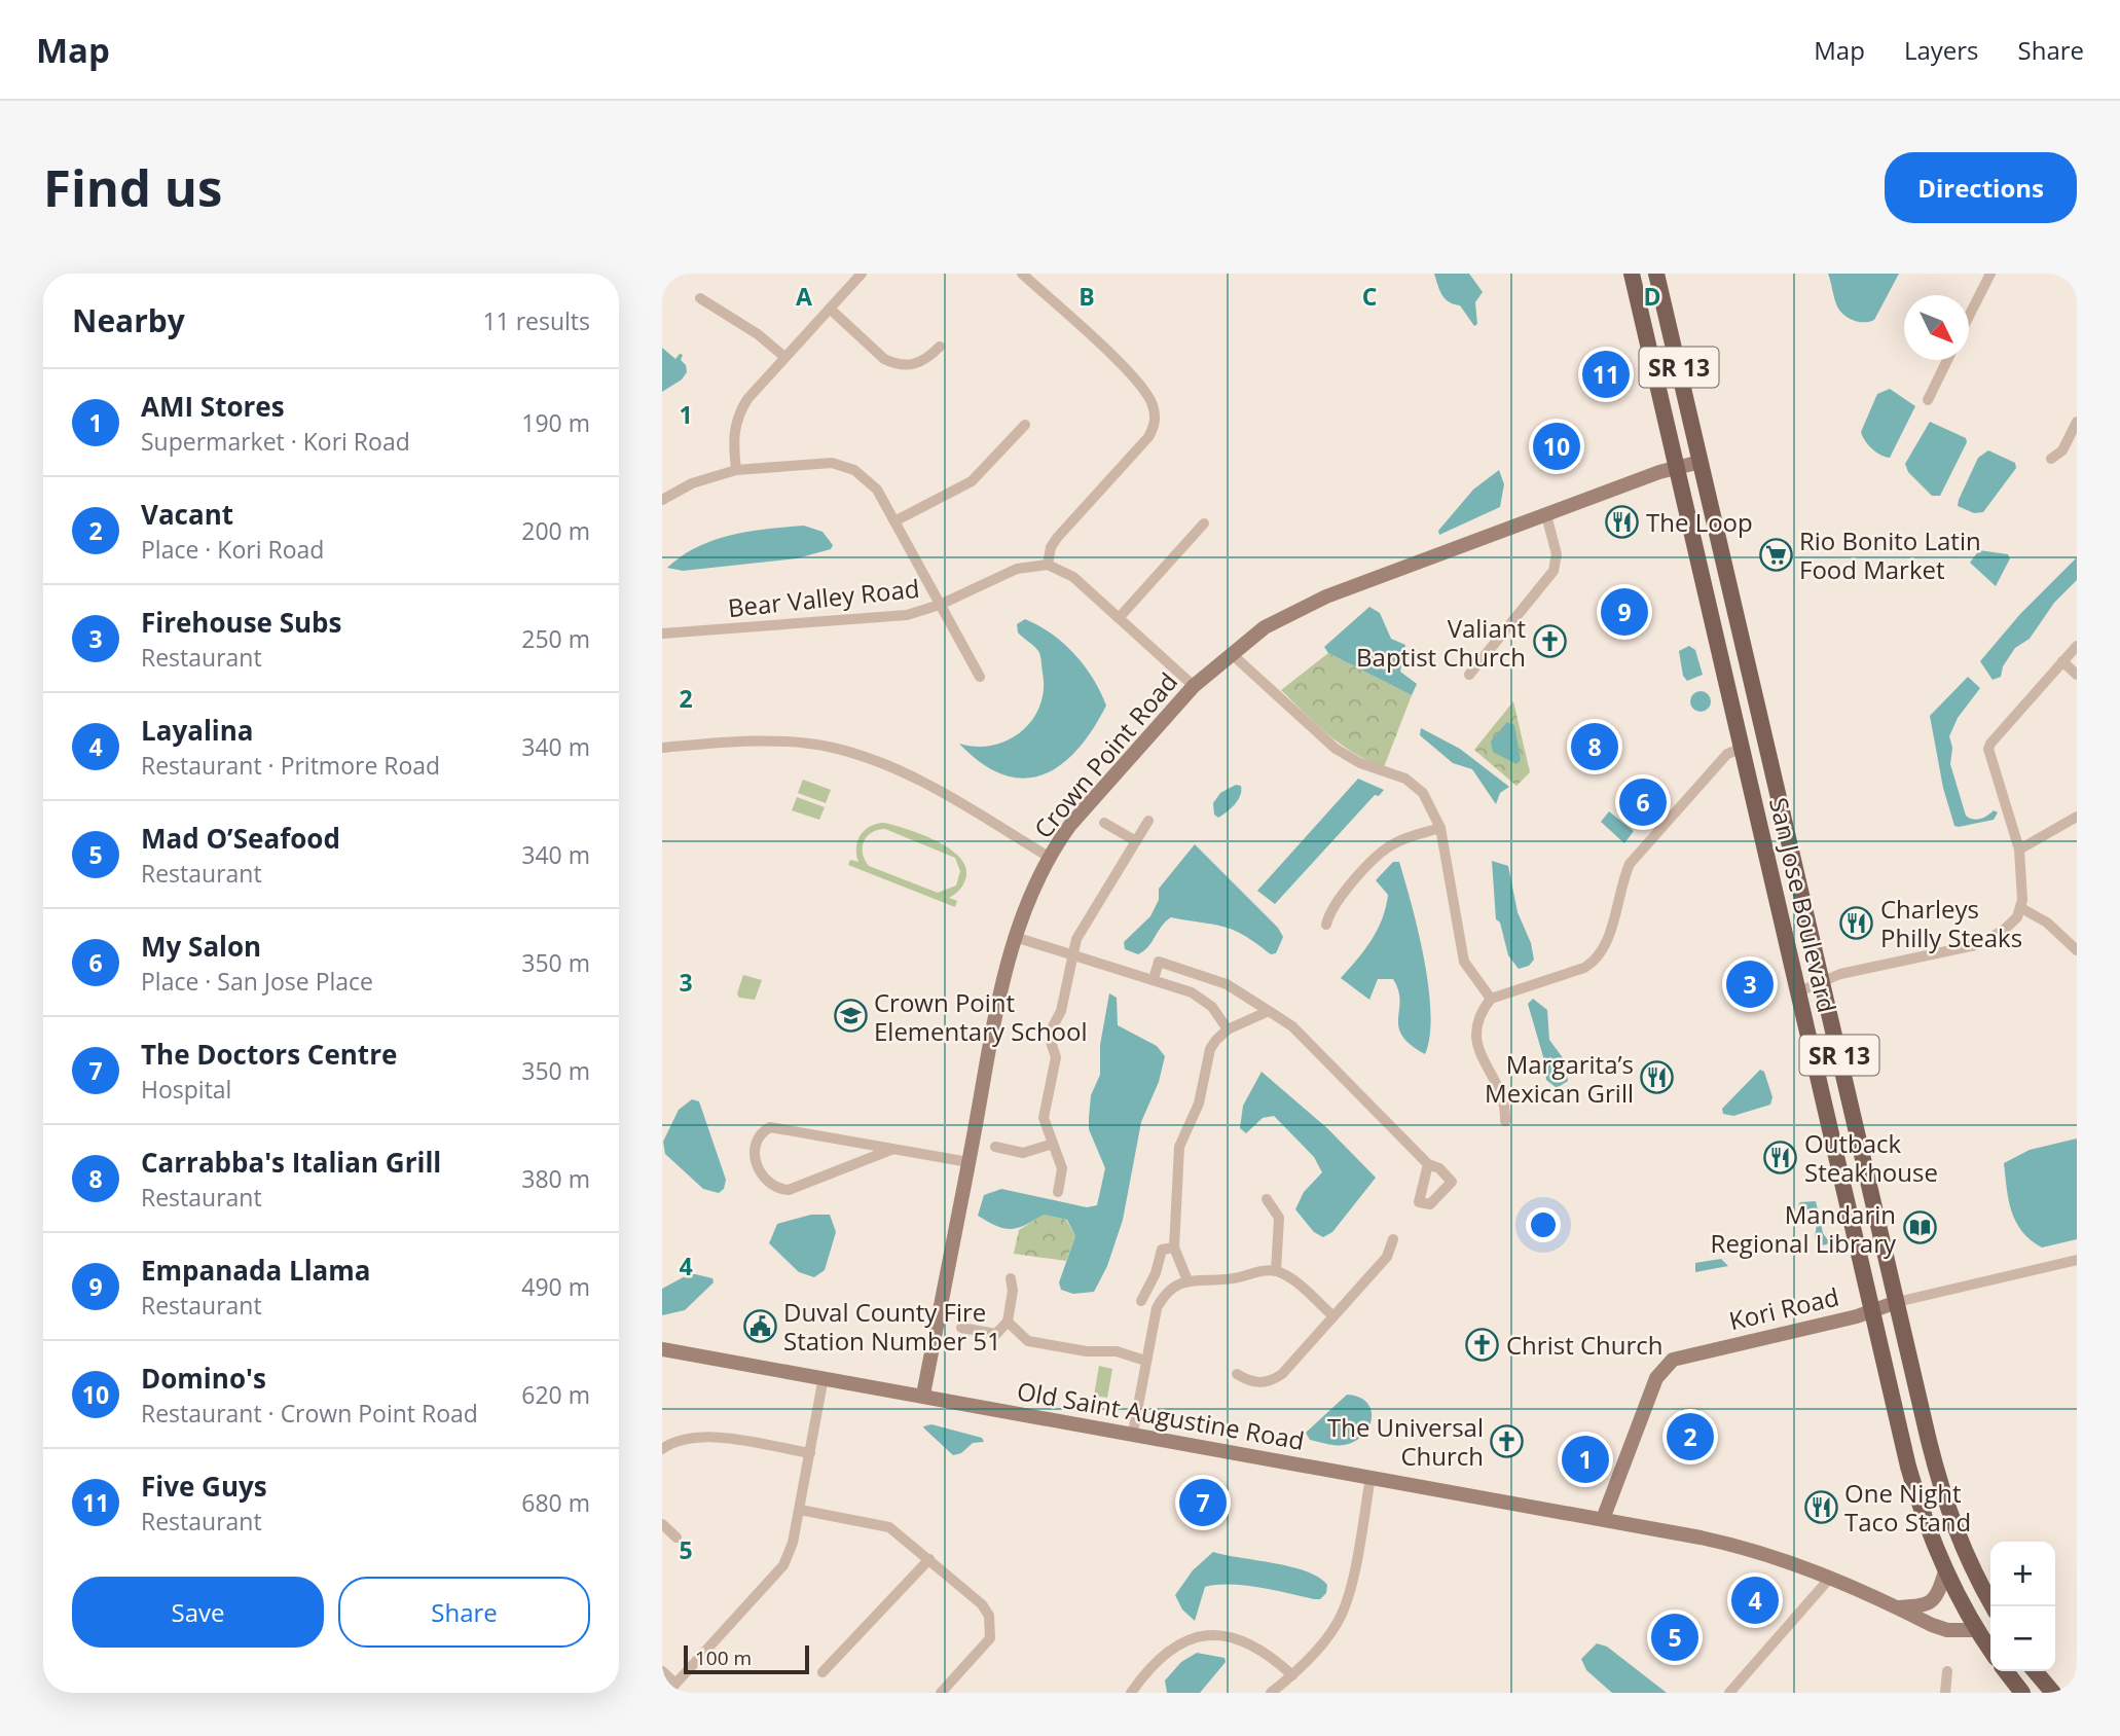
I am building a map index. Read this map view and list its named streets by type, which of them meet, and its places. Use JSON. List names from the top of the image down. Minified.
{"streets":{"main road":["SR 13","San Jose Boulevard"],"street":["Bear Valley Road","Crown Point Road","Kori Road","Old Saint Augustine Road"]},"crossings":[["Crown Point Road","San Jose Boulevard"],["Crown Point Road","Old Saint Augustine Road"],["San Jose Boulevard","Kori Road"],["San Jose Boulevard","Old Saint Augustine Road"],["Kori Road","Old Saint Augustine Road"]],"places":{"restaurant":["The Loop","Charleys Philly Steaks","Margarita’s Mexican Grill","Outback Steakhouse","One Night Taco Stand"],"supermarket":["Rio Bonito Latin Food Market"],"church":["Valiant Baptist Church","Christ Church","The Universal Church"],"school or university":["Crown Point Elementary School"],"library":["Mandarin Regional Library"],"public building":["Duval County Fire Station Number 51"]},"scale_bar":"100 m","north":"bottom right","page":{"header":"Map","nav":["Map","Layers","Share"],"buttons":["Directions",["Save","Share"]],"title":"Find us","heading":["Nearby","11 results"],"pins":["11","10","9","8","6","3","2","1","7","4","5"],"list":[{"mark":"1","name":"AMI Stores","note":"Supermarket · Kori Road","value":"190 m"},{"mark":"2","name":"Vacant","note":"Place · Kori Road","value":"200 m"},{"mark":"3","name":"Firehouse Subs","note":"Restaurant","value":"250 m"},{"mark":"4","name":"Layalina","note":"Restaurant · Pritmore Road","value":"340 m"},{"mark":"5","name":"Mad O’Seafood","note":"Restaurant","value":"340 m"},{"mark":"6","name":"My Salon","note":"Place · San Jose Place","value":"350 m"},{"mark":"7","name":"The Doctors Centre","note":"Hospital","value":"350 m"},{"mark":"8","name":"Carrabba's Italian Grill","note":"Restaurant","value":"380 m"},{"mark":"9","name":"Empanada Llama","note":"Restaurant","value":"490 m"},{"mark":"10","name":"Domino's","note":"Restaurant · Crown Point Road","value":"620 m"},{"mark":"11","name":"Five Guys","note":"Restaurant","value":"680 m"}],"map_buttons":["+","−"],"scale":"100 m"},"grid":{"columns":["A","B","C","D"],"rows":["1","2","3","4","5"]}}
